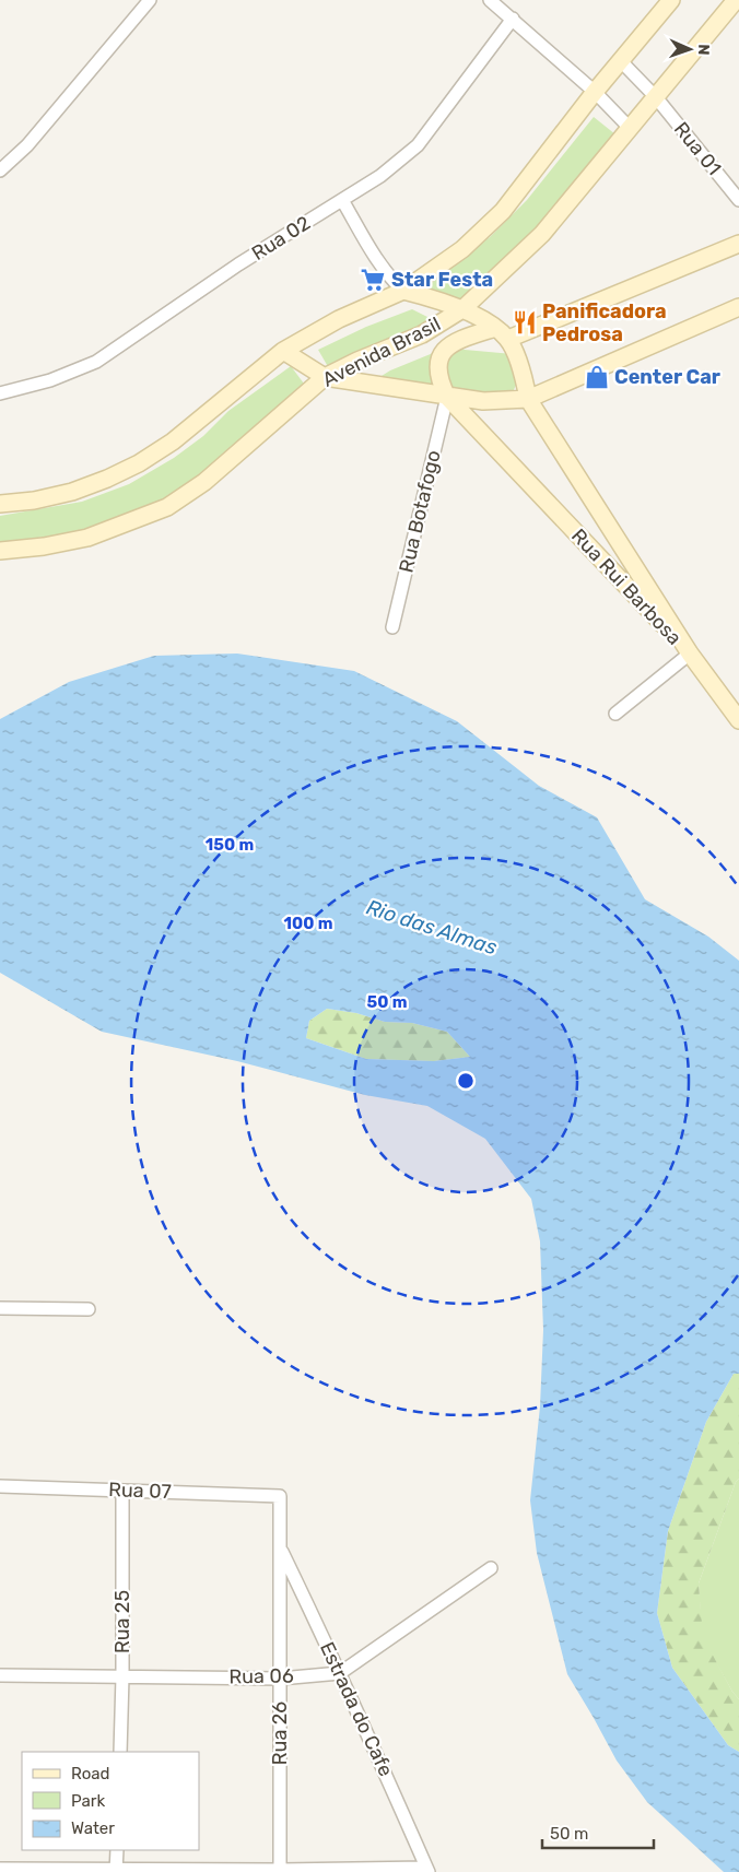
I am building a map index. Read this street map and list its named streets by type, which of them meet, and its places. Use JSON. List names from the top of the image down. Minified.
{"streets":{"main road":["Avenida Brasil","Rua Rui Barbosa"],"street":["Rua 01","Rua 02","Rua Botafogo","Rua 07","Rua 25","Rua 06","Estrada do Cafe","Rua 26"]},"crossings":[["Rua 01","Avenida Brasil"],["Rua Botafogo","Rua Rui Barbosa"],["Rua 07","Rua 25"],["Rua 07","Rua 26"],["Rua 25","Rua 06"],["Rua 06","Estrada do Cafe"],["Rua 06","Rua 26"],["Estrada do Cafe","Rua 26"]],"water":["Rio das Almas"],"places":{"supermarket":["Star Festa"],"restaurant":["Panificadora Pedrosa"],"shop":["Center Car"]},"legend":["Road","Park","Water"],"scale_bar":"50 m","north":"right","rings":["150 m","100 m","50 m"]}
